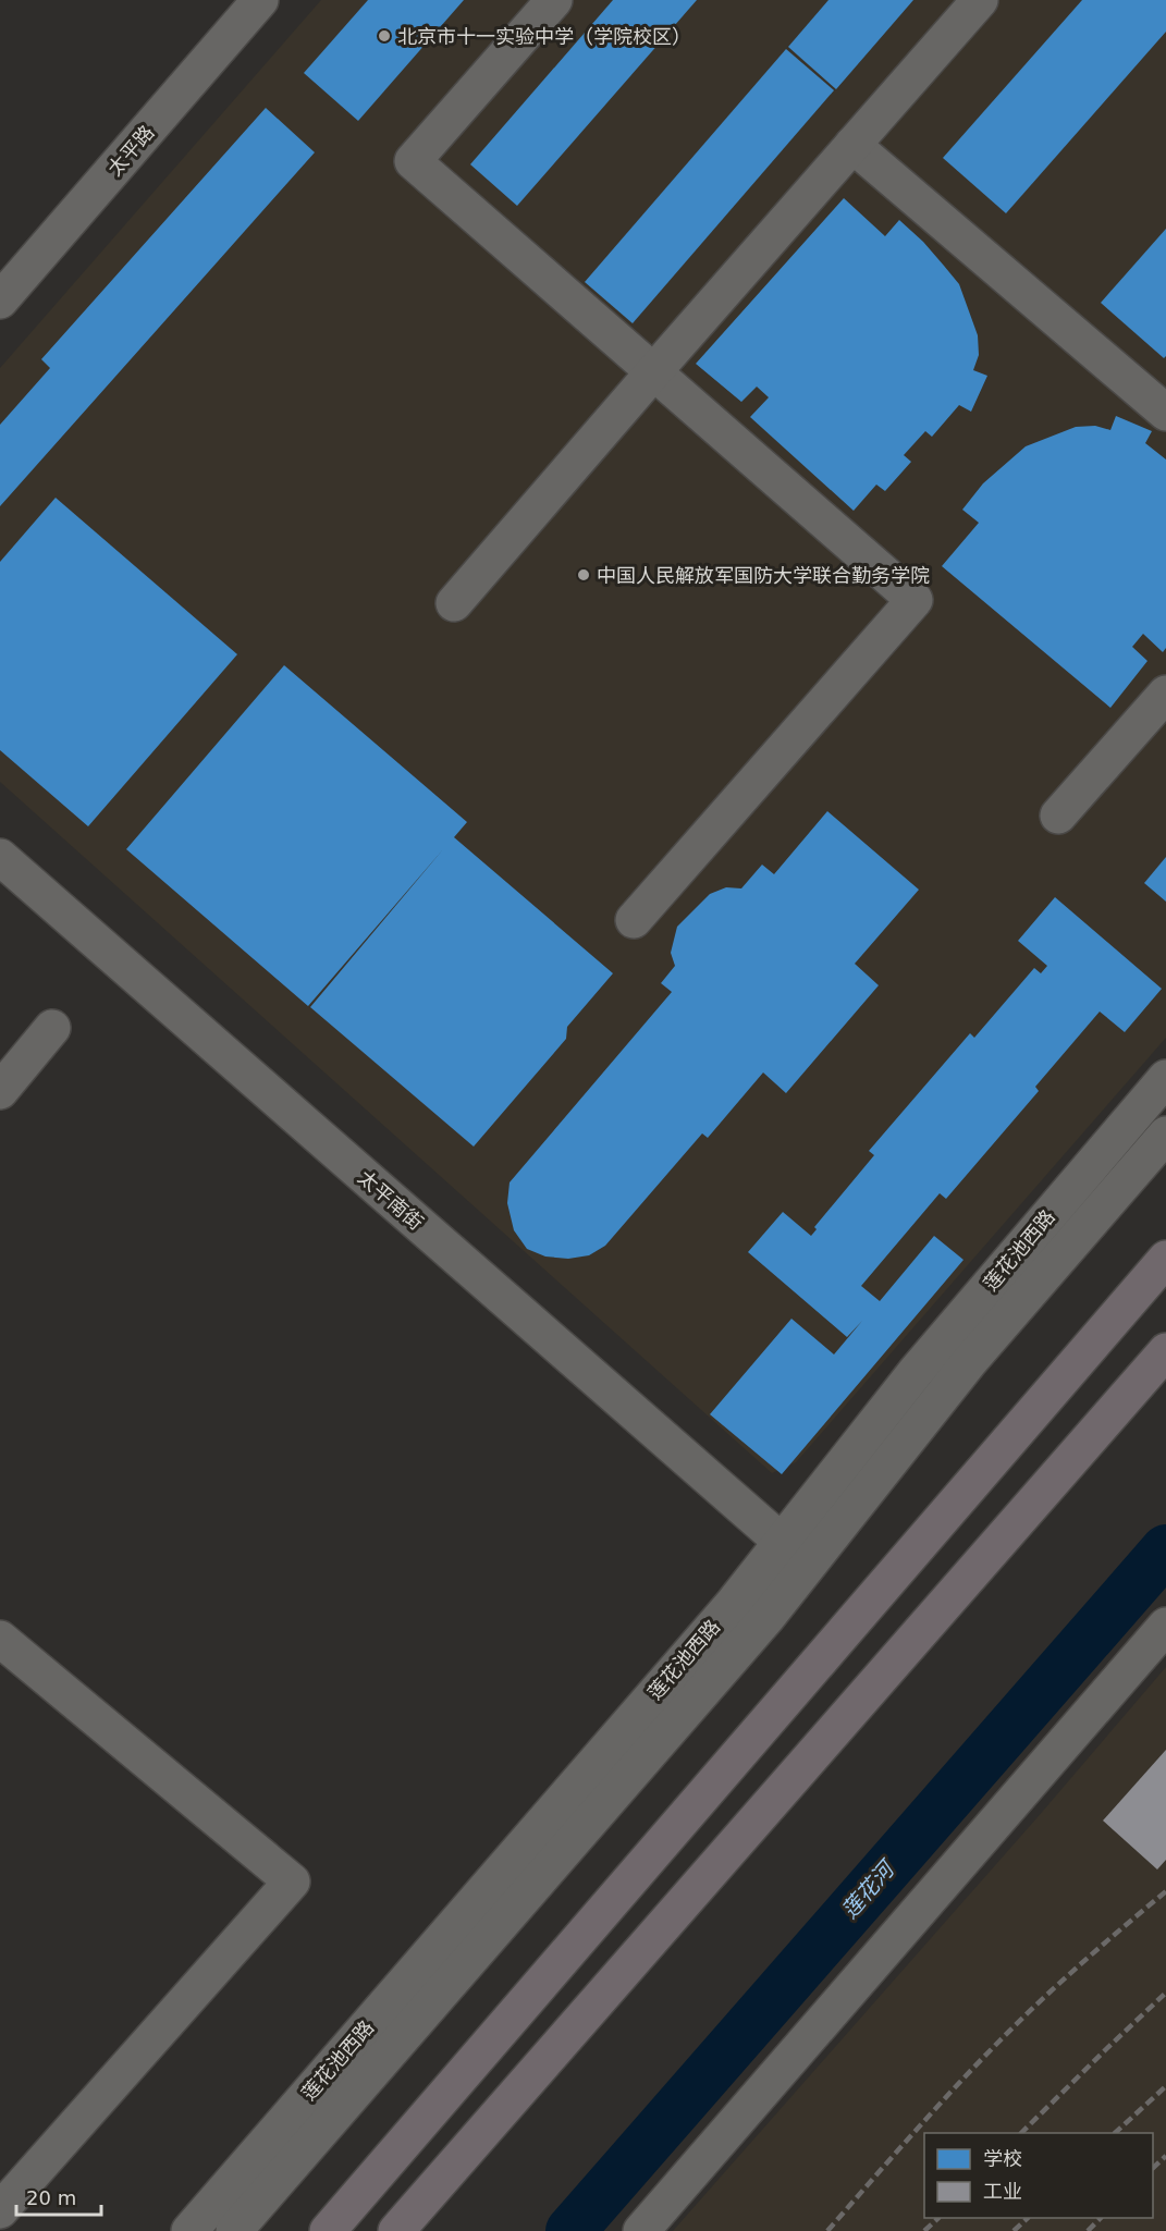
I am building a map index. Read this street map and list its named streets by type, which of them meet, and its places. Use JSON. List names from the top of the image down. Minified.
{"streets":{"street":["太平路","太平南街","莲花池西路"]},"crossings":[["太平南街","莲花池西路"]],"water":["莲花河"],"places":["北京市十一实验中学（学院校区）","中国人民解放军国防大学联合勤务学院"],"legend":["学校","工业"],"scale_bar":"20 m"}
